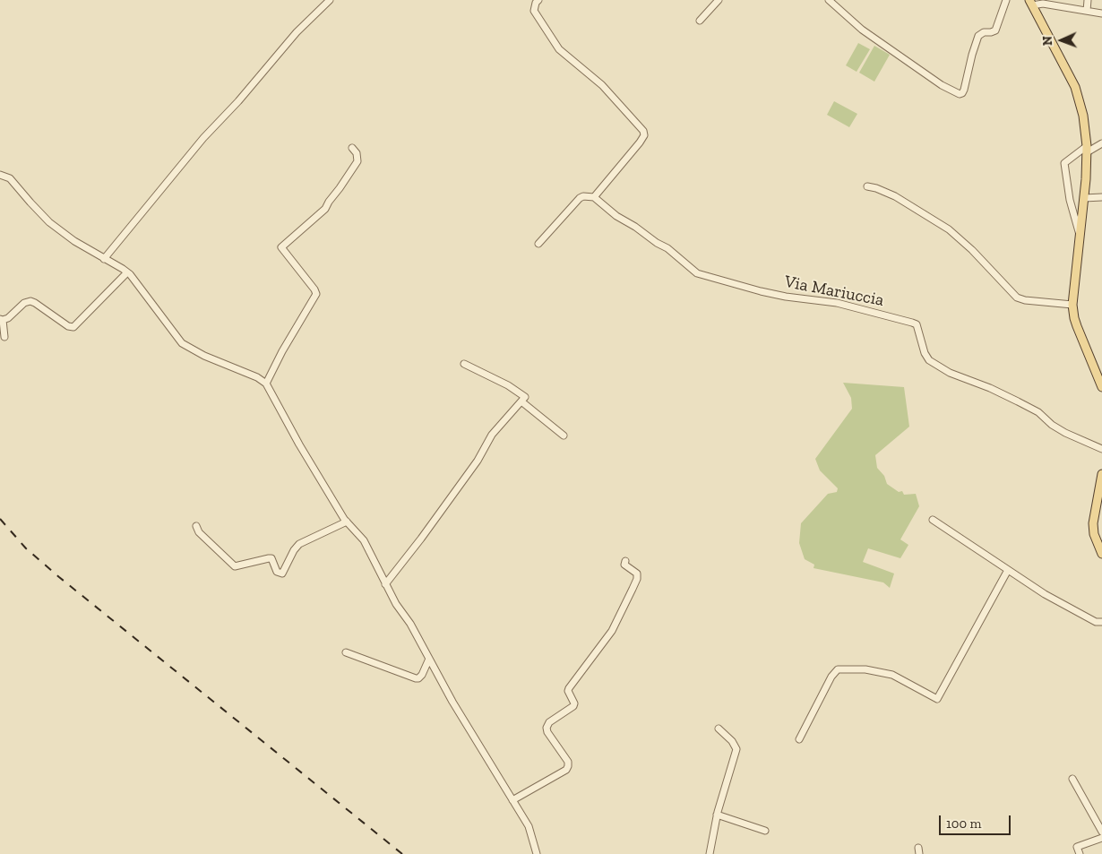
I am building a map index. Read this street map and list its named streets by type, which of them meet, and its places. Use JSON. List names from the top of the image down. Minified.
{"streets":{"street":["Via Mariuccia"]},"scale_bar":"100 m","north":"left"}
